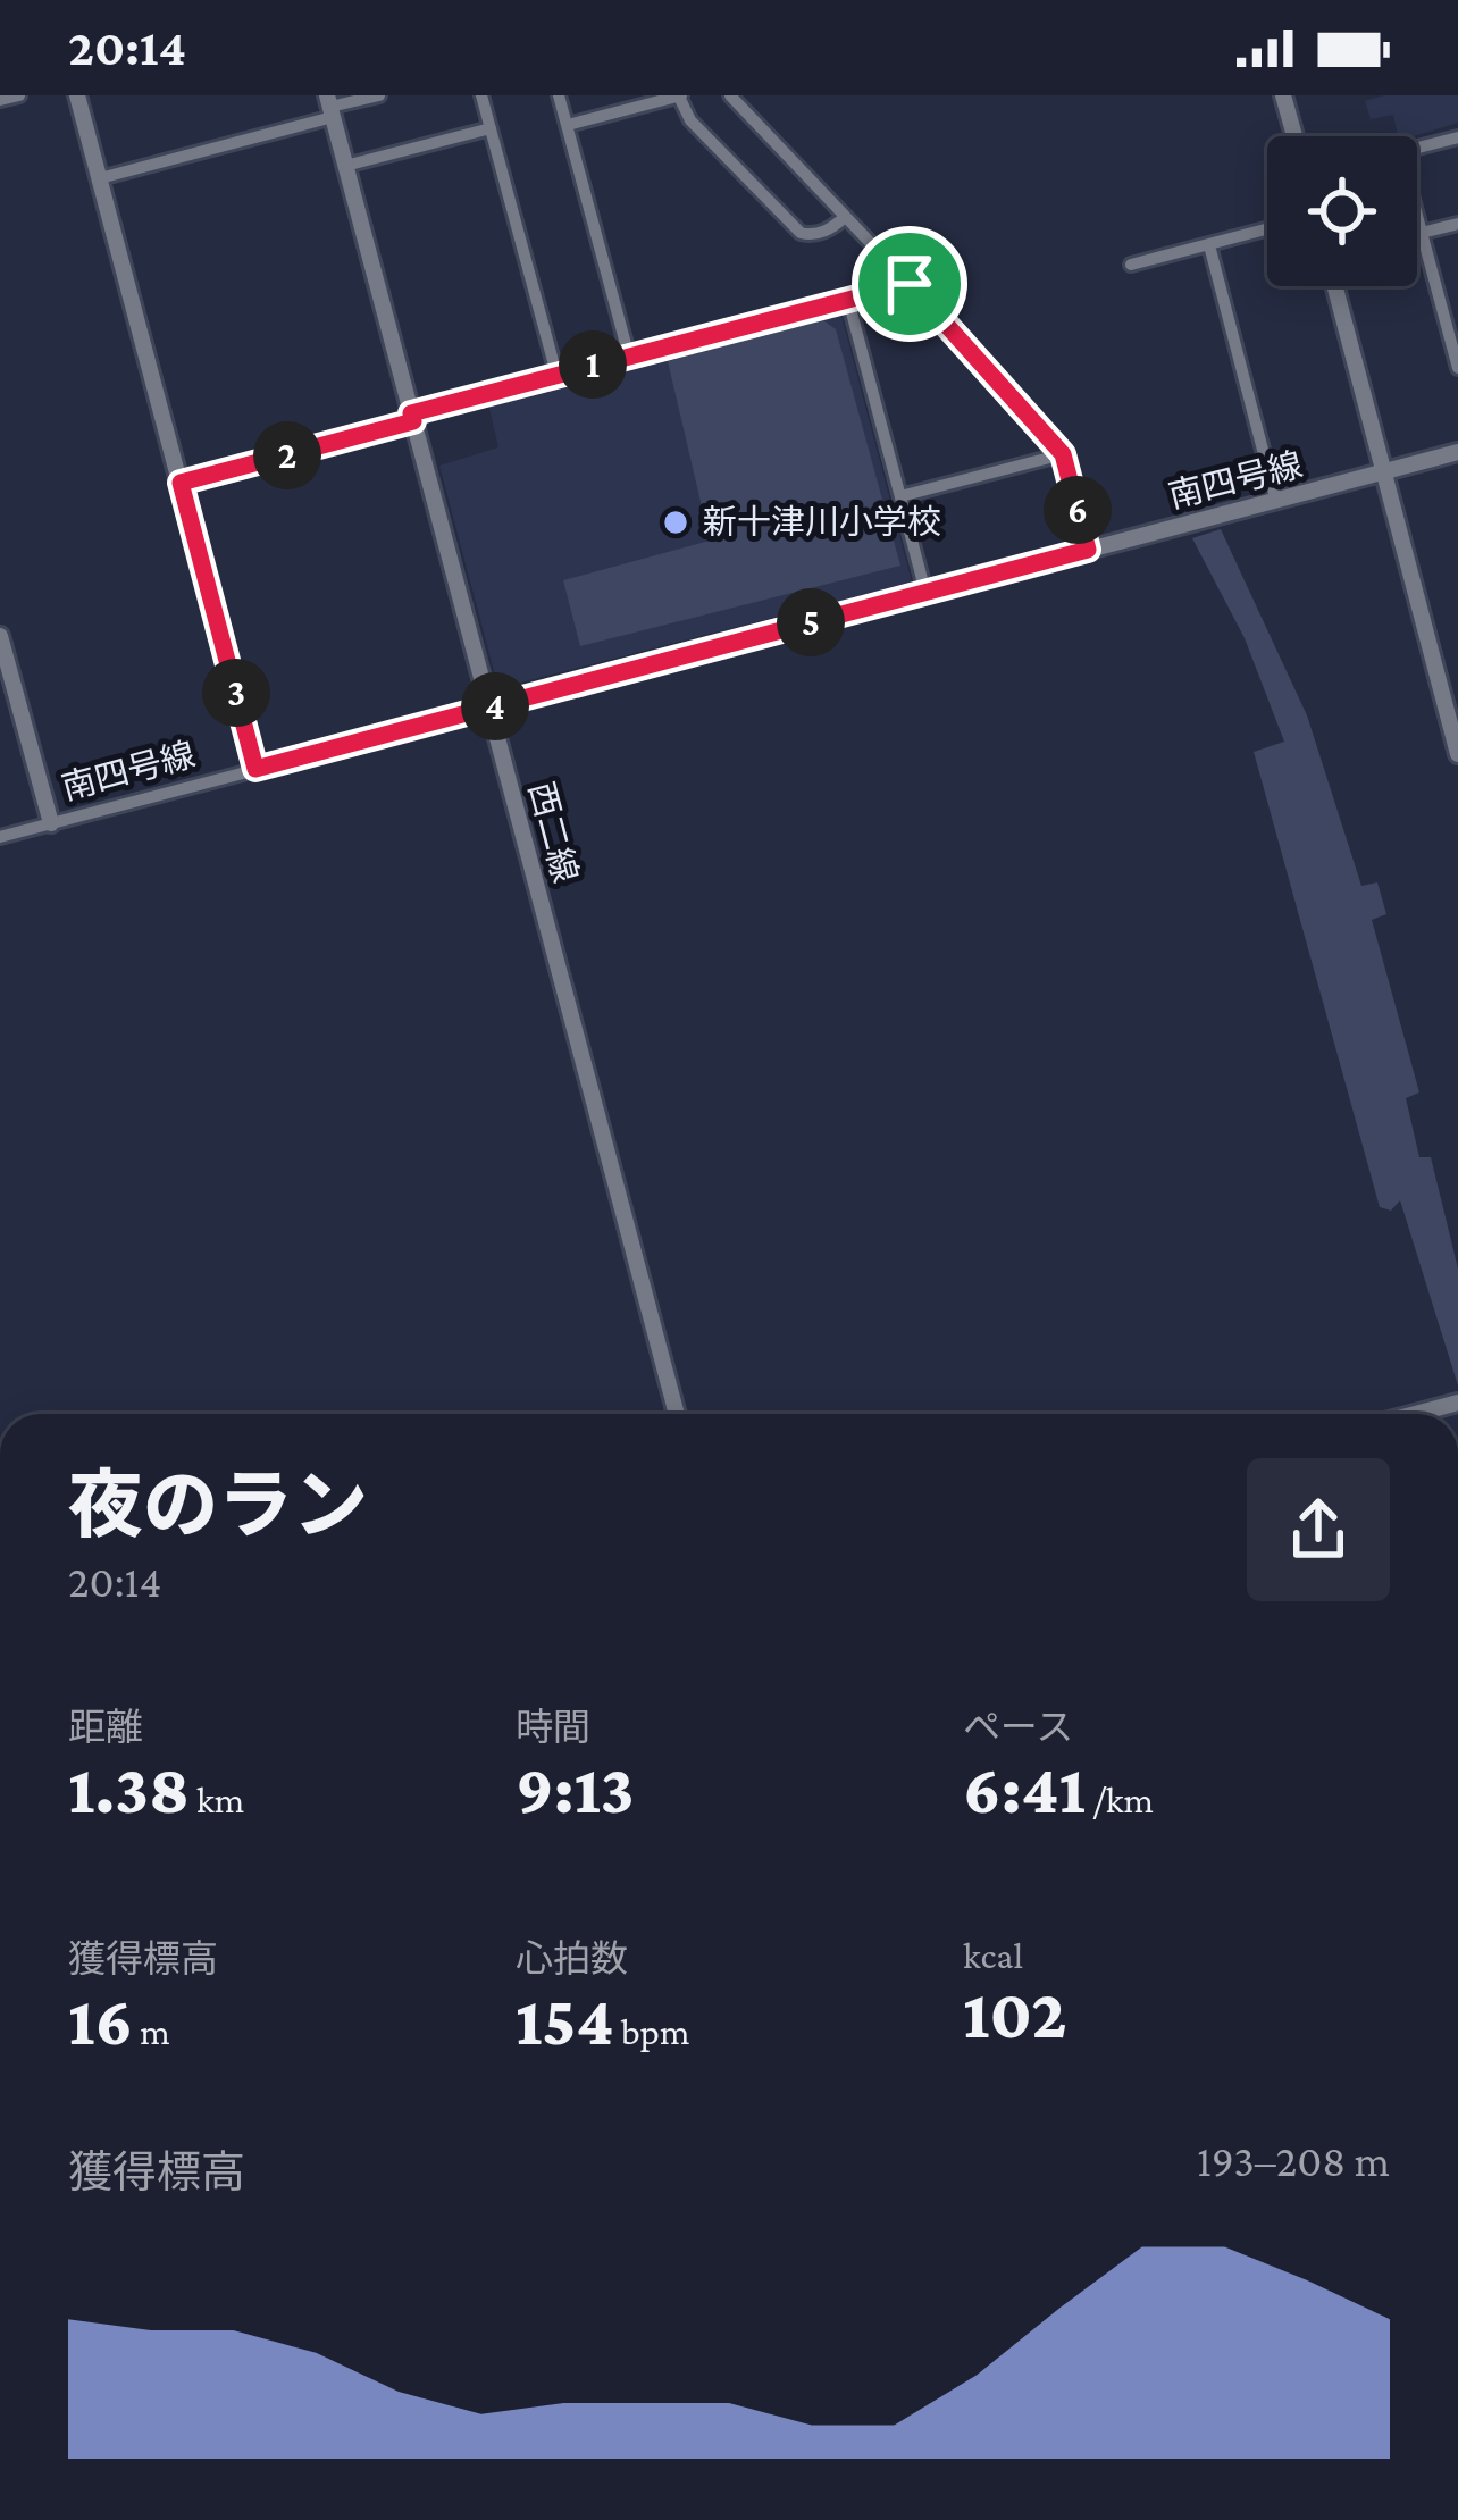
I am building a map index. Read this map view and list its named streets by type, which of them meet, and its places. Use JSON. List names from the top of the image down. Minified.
{"streets":{"street":["南四号線","西二線"]},"crossings":[["南四号線","西二線"]],"places":["新十津川小学校"],"page":{"status":"20:14","pins":["1","2","6","5","3","4"],"heading":["夜のラン","20:14"],"stats":[["距離","1.38 km"],["時間","9:13"],["ペース","6:41 /km"],["獲得標高","16 m"],["心拍数","154 bpm"],["kcal","102"]],"chart":["獲得標高","193–208 m"]}}
